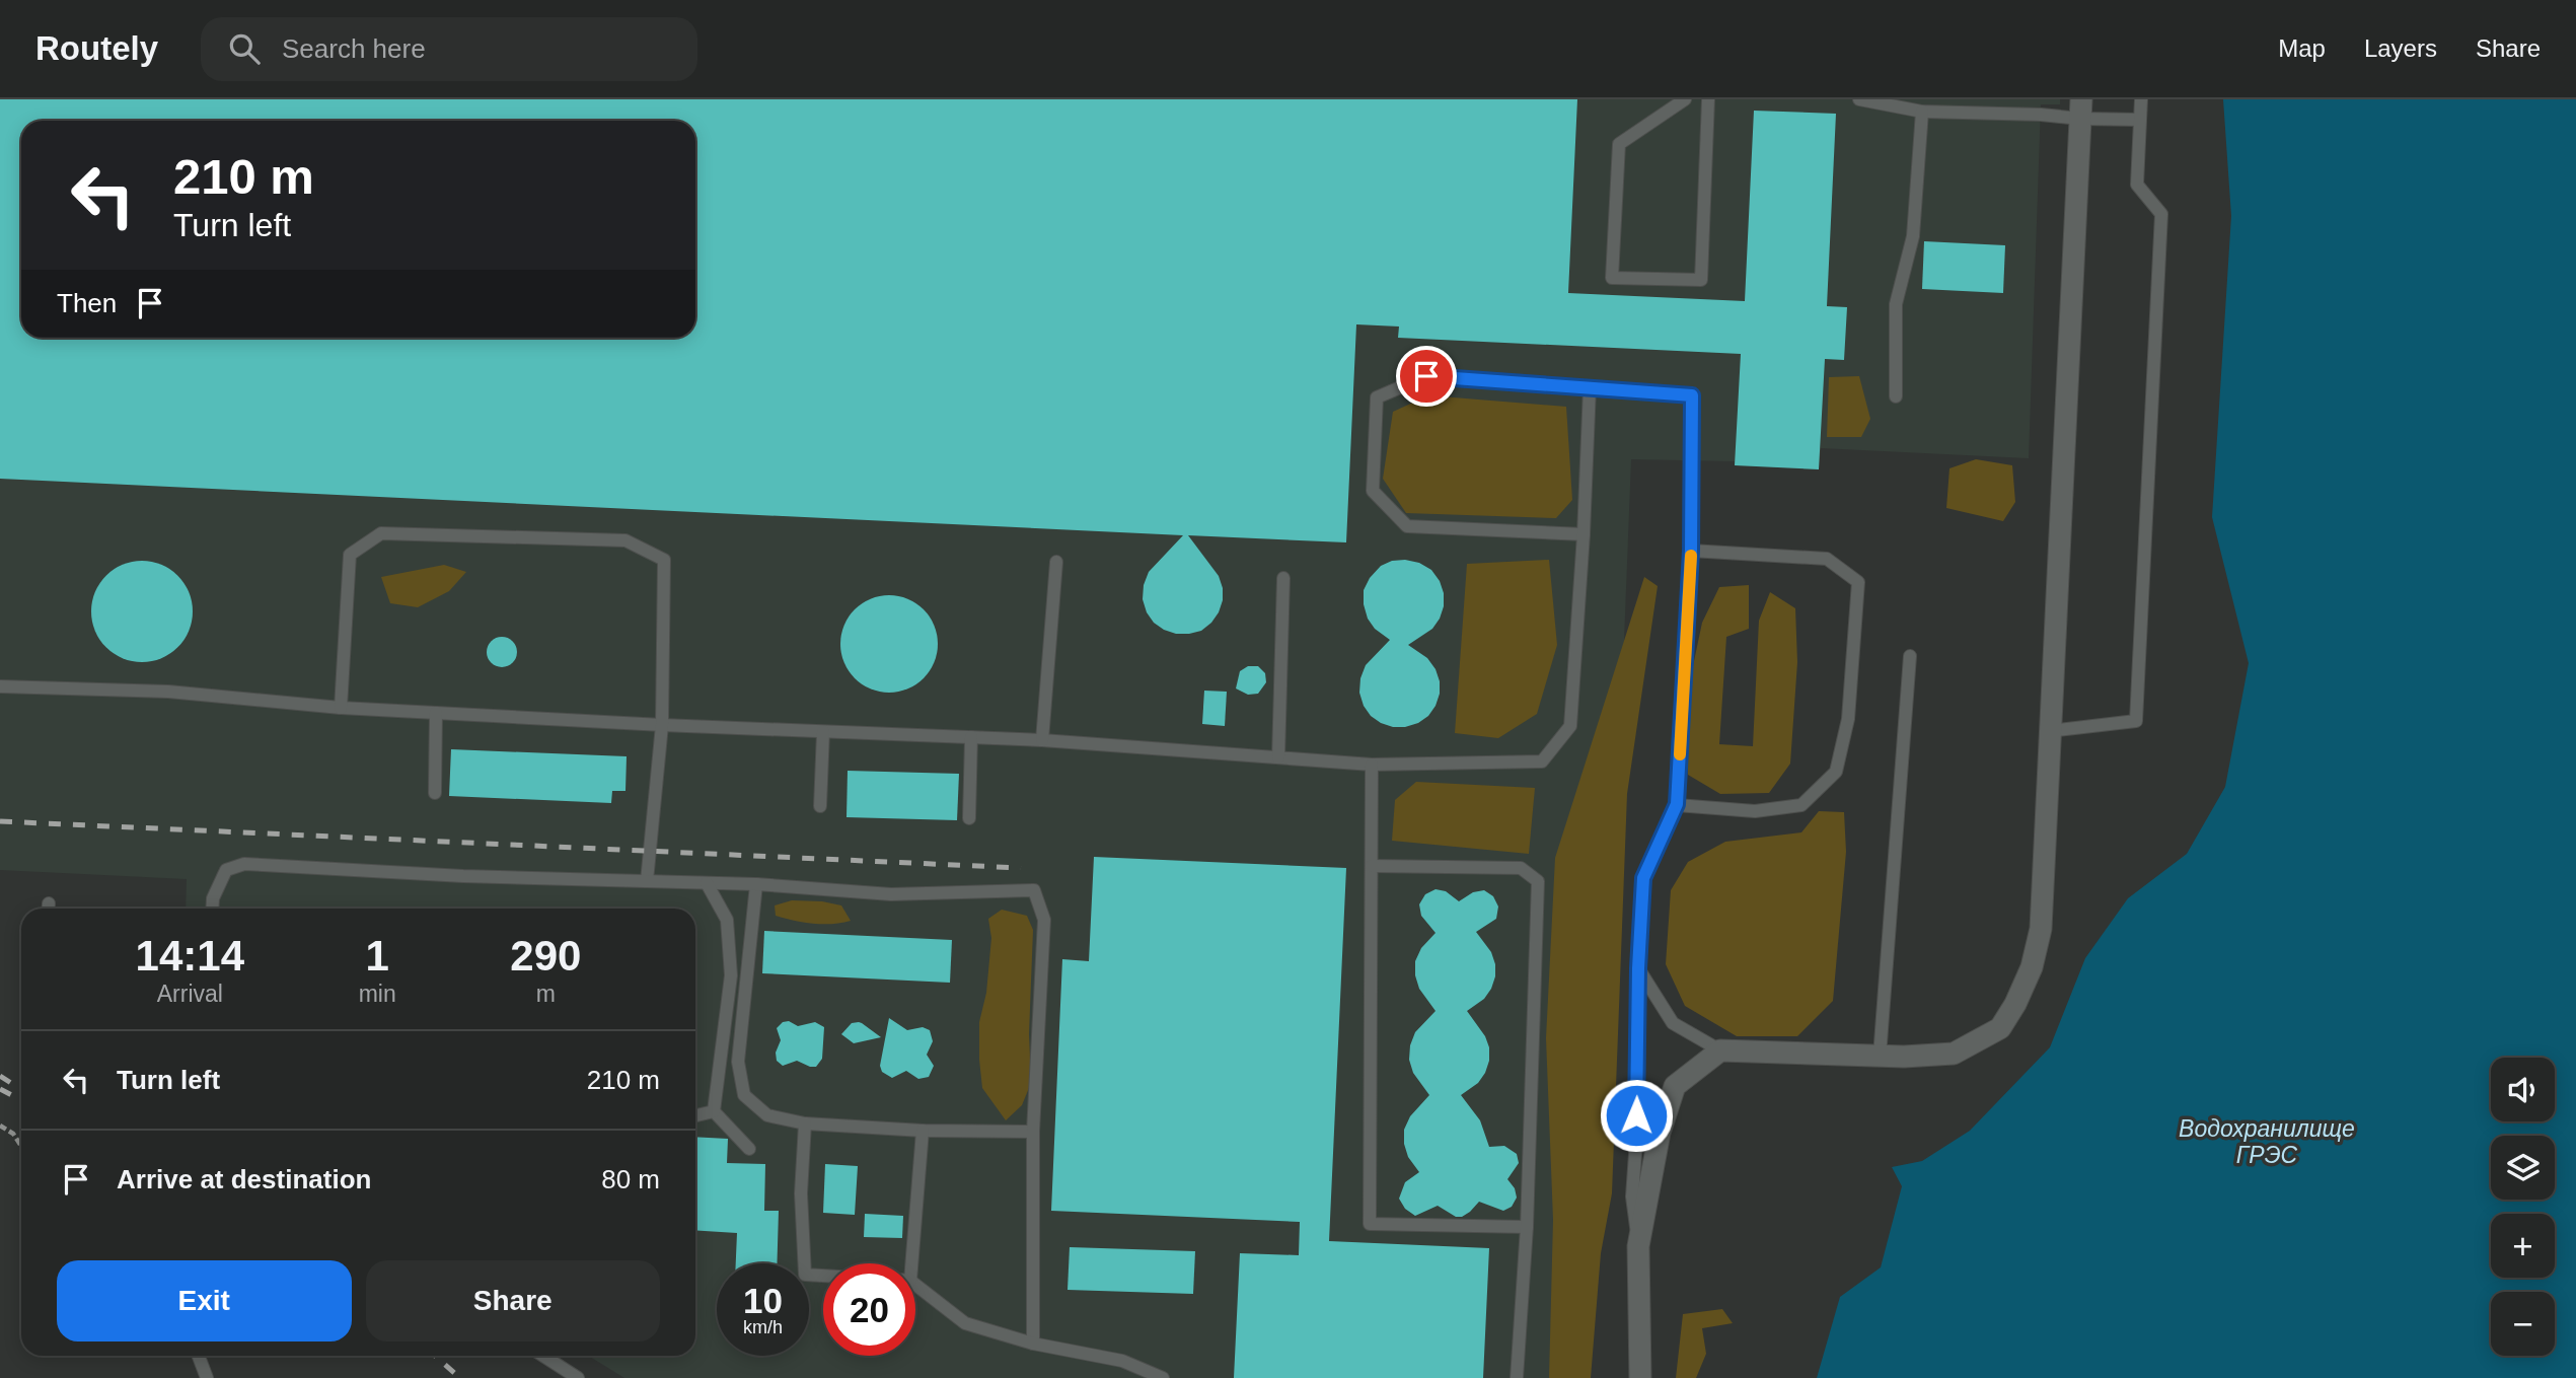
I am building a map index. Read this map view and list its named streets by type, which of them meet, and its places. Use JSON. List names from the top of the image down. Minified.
{"water":["Водохранилище ГРЭС"],"page":{"header":"Routely","search":"Search here","nav":["Map","Layers","Share"],"turn":["210 m","Turn left"],"then":"Then","eta":["14:14","Arrival","1","min","290","m"],"list":[{"name":"Turn left","value":"210 m"},{"name":"Arrive at destination","value":"80 m"}],"map_buttons":["+","−"],"buttons":["Exit","Share"],"speed":"10 km/h","limit":"20"}}
